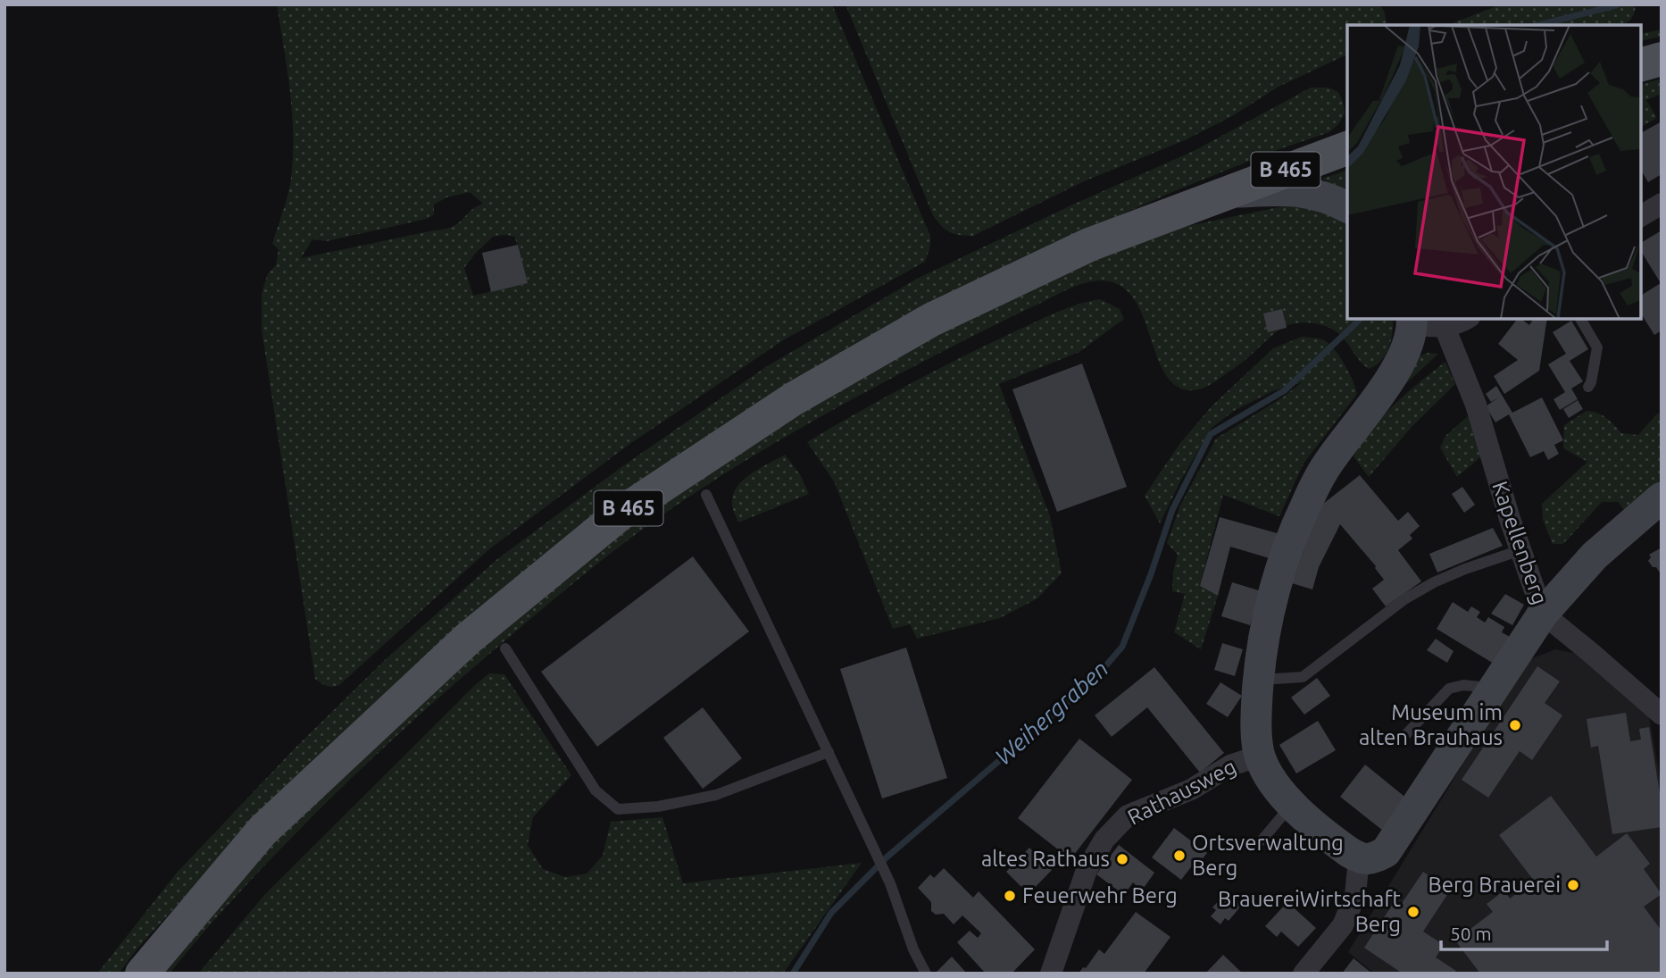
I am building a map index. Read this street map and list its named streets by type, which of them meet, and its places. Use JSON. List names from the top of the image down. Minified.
{"streets":{"main road":["B 465"],"street":["Kapellenberg","Rathausweg"]},"water":["Weihergraben"],"places":["Museum im alten Brauhaus","Ortsverwaltung Berg","altes Rathaus","Berg Brauerei","Feuerwehr Berg","BrauereiWirtschaft Berg"],"scale_bar":"50 m"}
